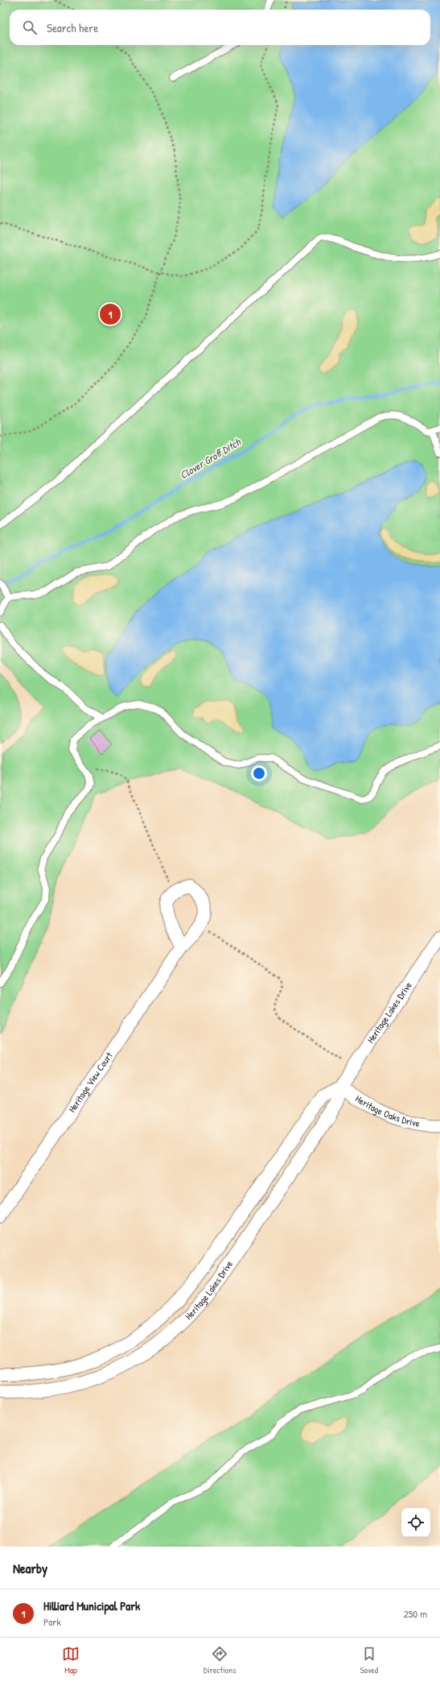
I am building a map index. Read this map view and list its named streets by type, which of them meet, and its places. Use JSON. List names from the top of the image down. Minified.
{"streets":{"street":["Heritage Lakes Drive","Heritage View Court","Heritage Oaks Drive"]},"crossings":[["Heritage Lakes Drive","Heritage Oaks Drive"]],"water":["Clover Groff Ditch"],"page":{"search":"Search here","pins":"1","heading":"Nearby","list":[{"mark":"1","name":"Hilliard Municipal Park","note":"Park","value":"250 m"}],"nav":["Map","Directions","Saved"]}}
